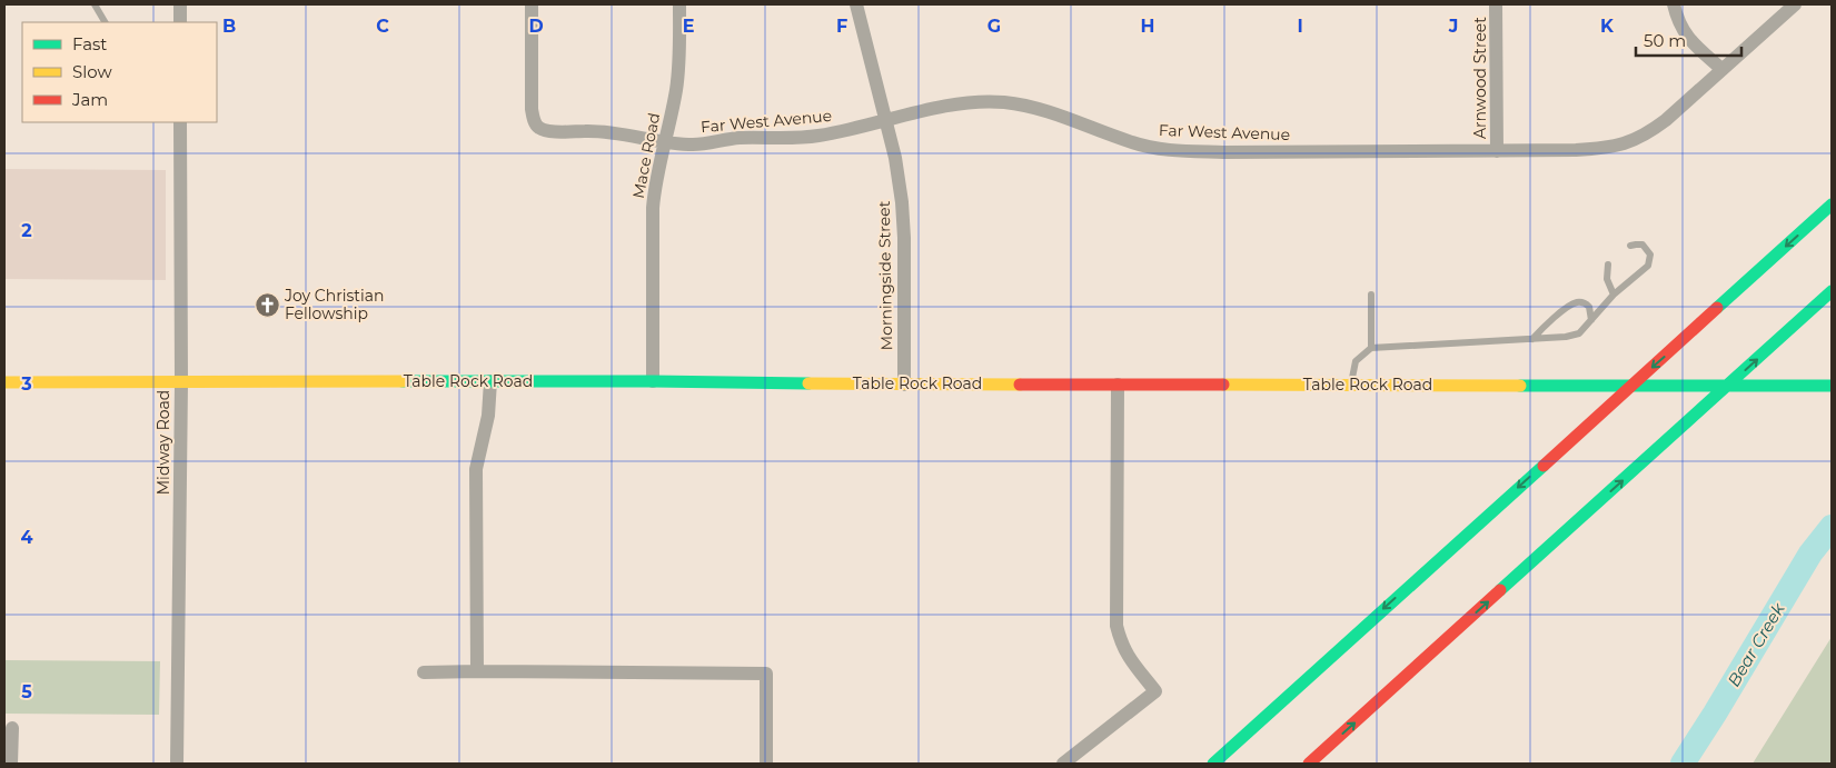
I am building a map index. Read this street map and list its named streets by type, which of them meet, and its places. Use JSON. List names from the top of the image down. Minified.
{"streets":{"main road":["Table Rock Road"],"street":["Arnwood Street","Far West Avenue","Mace Road","Morningside Street","Midway Road"]},"crossings":[["Arnwood Street","Far West Avenue"],["Far West Avenue","Mace Road"],["Far West Avenue","Morningside Street"],["Mace Road","Table Rock Road"],["Morningside Street","Table Rock Road"],["Table Rock Road","Midway Road"]],"water":["Bear Creek"],"places":{"church":["Joy Christian Fellowship"]},"legend":["Fast","Slow","Jam"],"scale_bar":"50 m","grid":{"columns":["B","C","D","E","F","G","H","I","J","K"],"rows":["2","3","4","5"]}}
